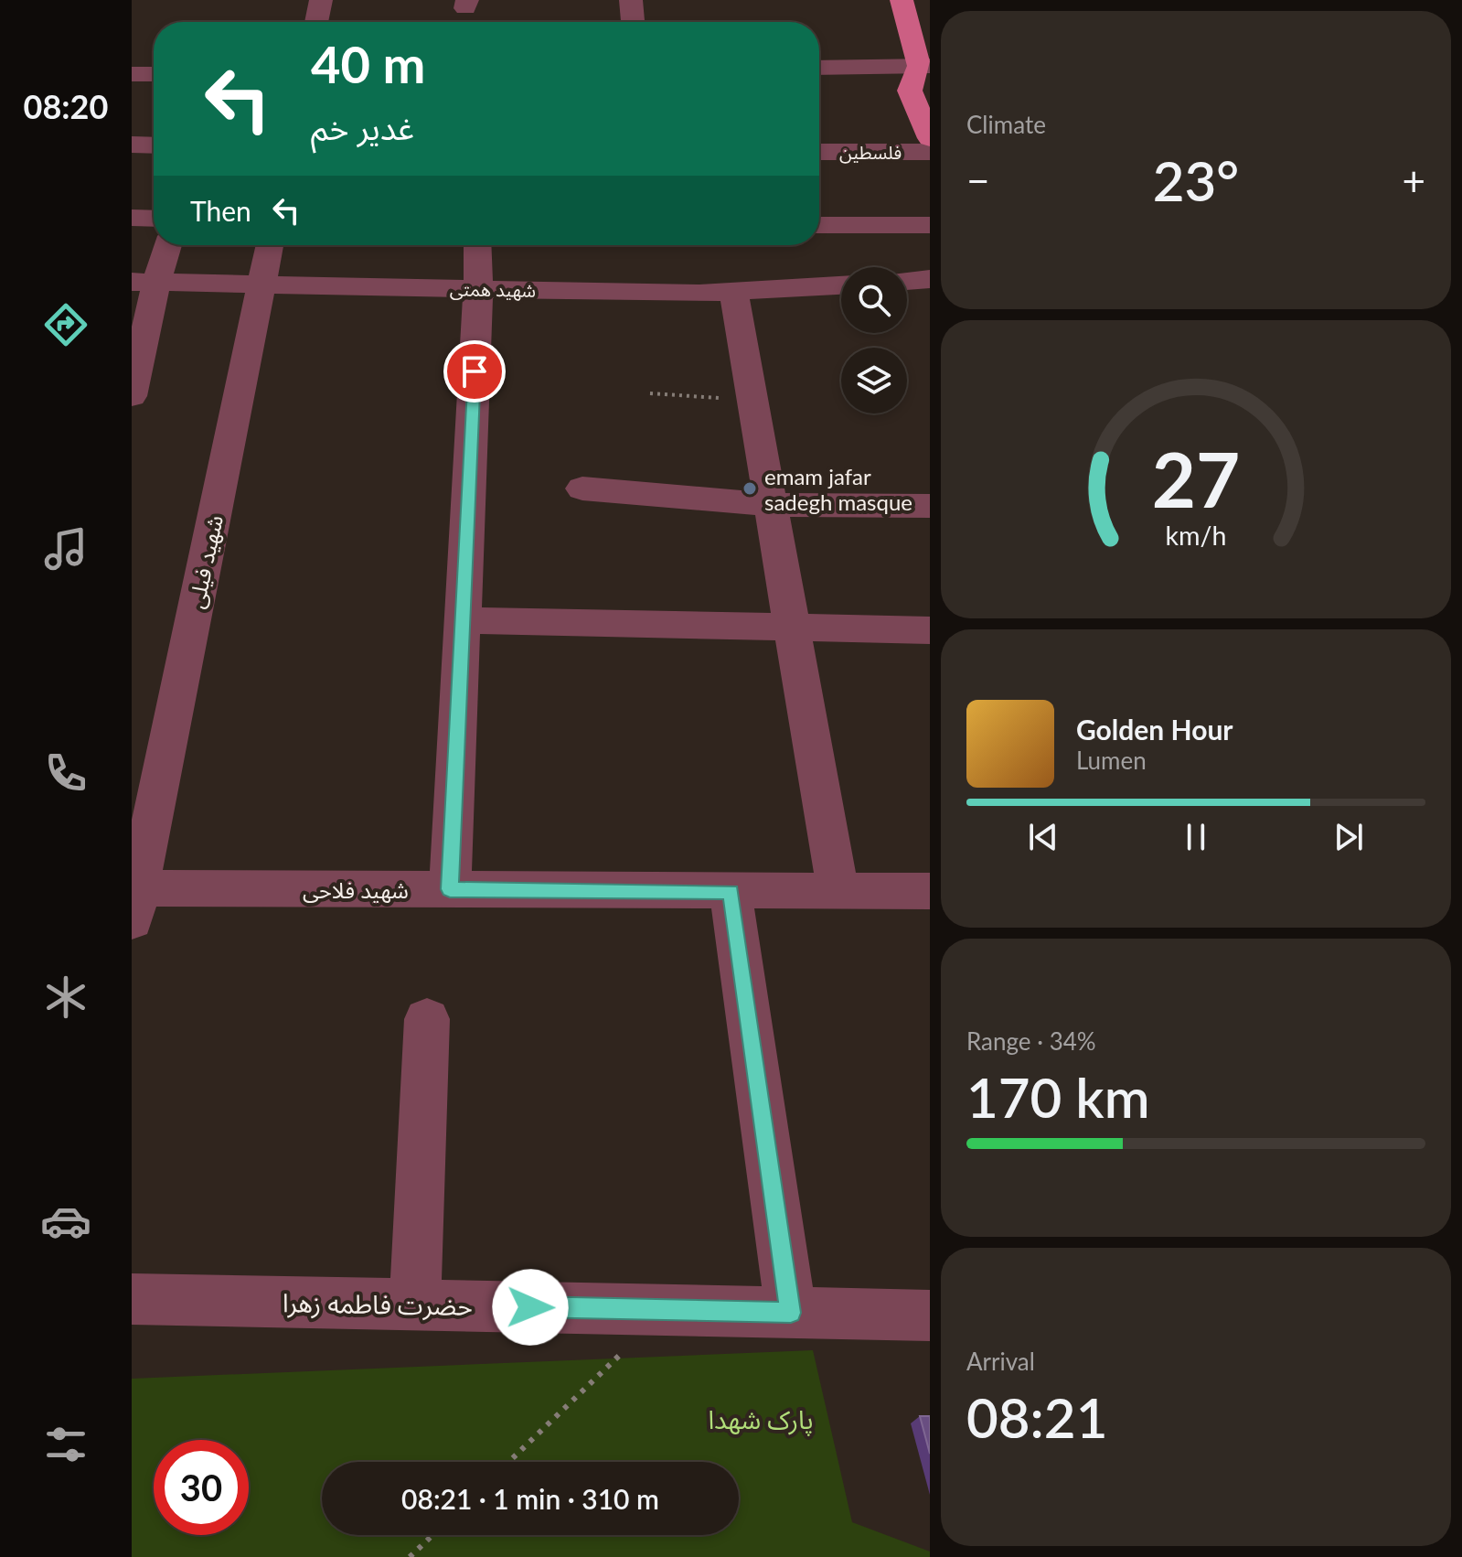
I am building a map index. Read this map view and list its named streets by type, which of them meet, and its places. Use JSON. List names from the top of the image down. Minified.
{"streets":{"street":["فلسطین","شهید همتی","شهید فیلی","شهید فلاحی","حضرت فاطمه زهرا"]},"crossings":[["شهید همتی","شهید فیلی"],["شهید فیلی","شهید فلاحی"]],"parks":["پارک شهدا"],"places":["emam jafar sadegh masque"],"page":{"tabs":"08:20","tile":["Climate",["Range · 34%","170 km"],["Arrival","08:21"]],"turn":["40 m","غدیر خم"],"heat":["−","23°","+"],"then":"Then","song":["Golden Hour","Lumen"],"limit":"30","trip":"08:21 · 1 min · 310 m","gauge":["27","km/h"]}}
